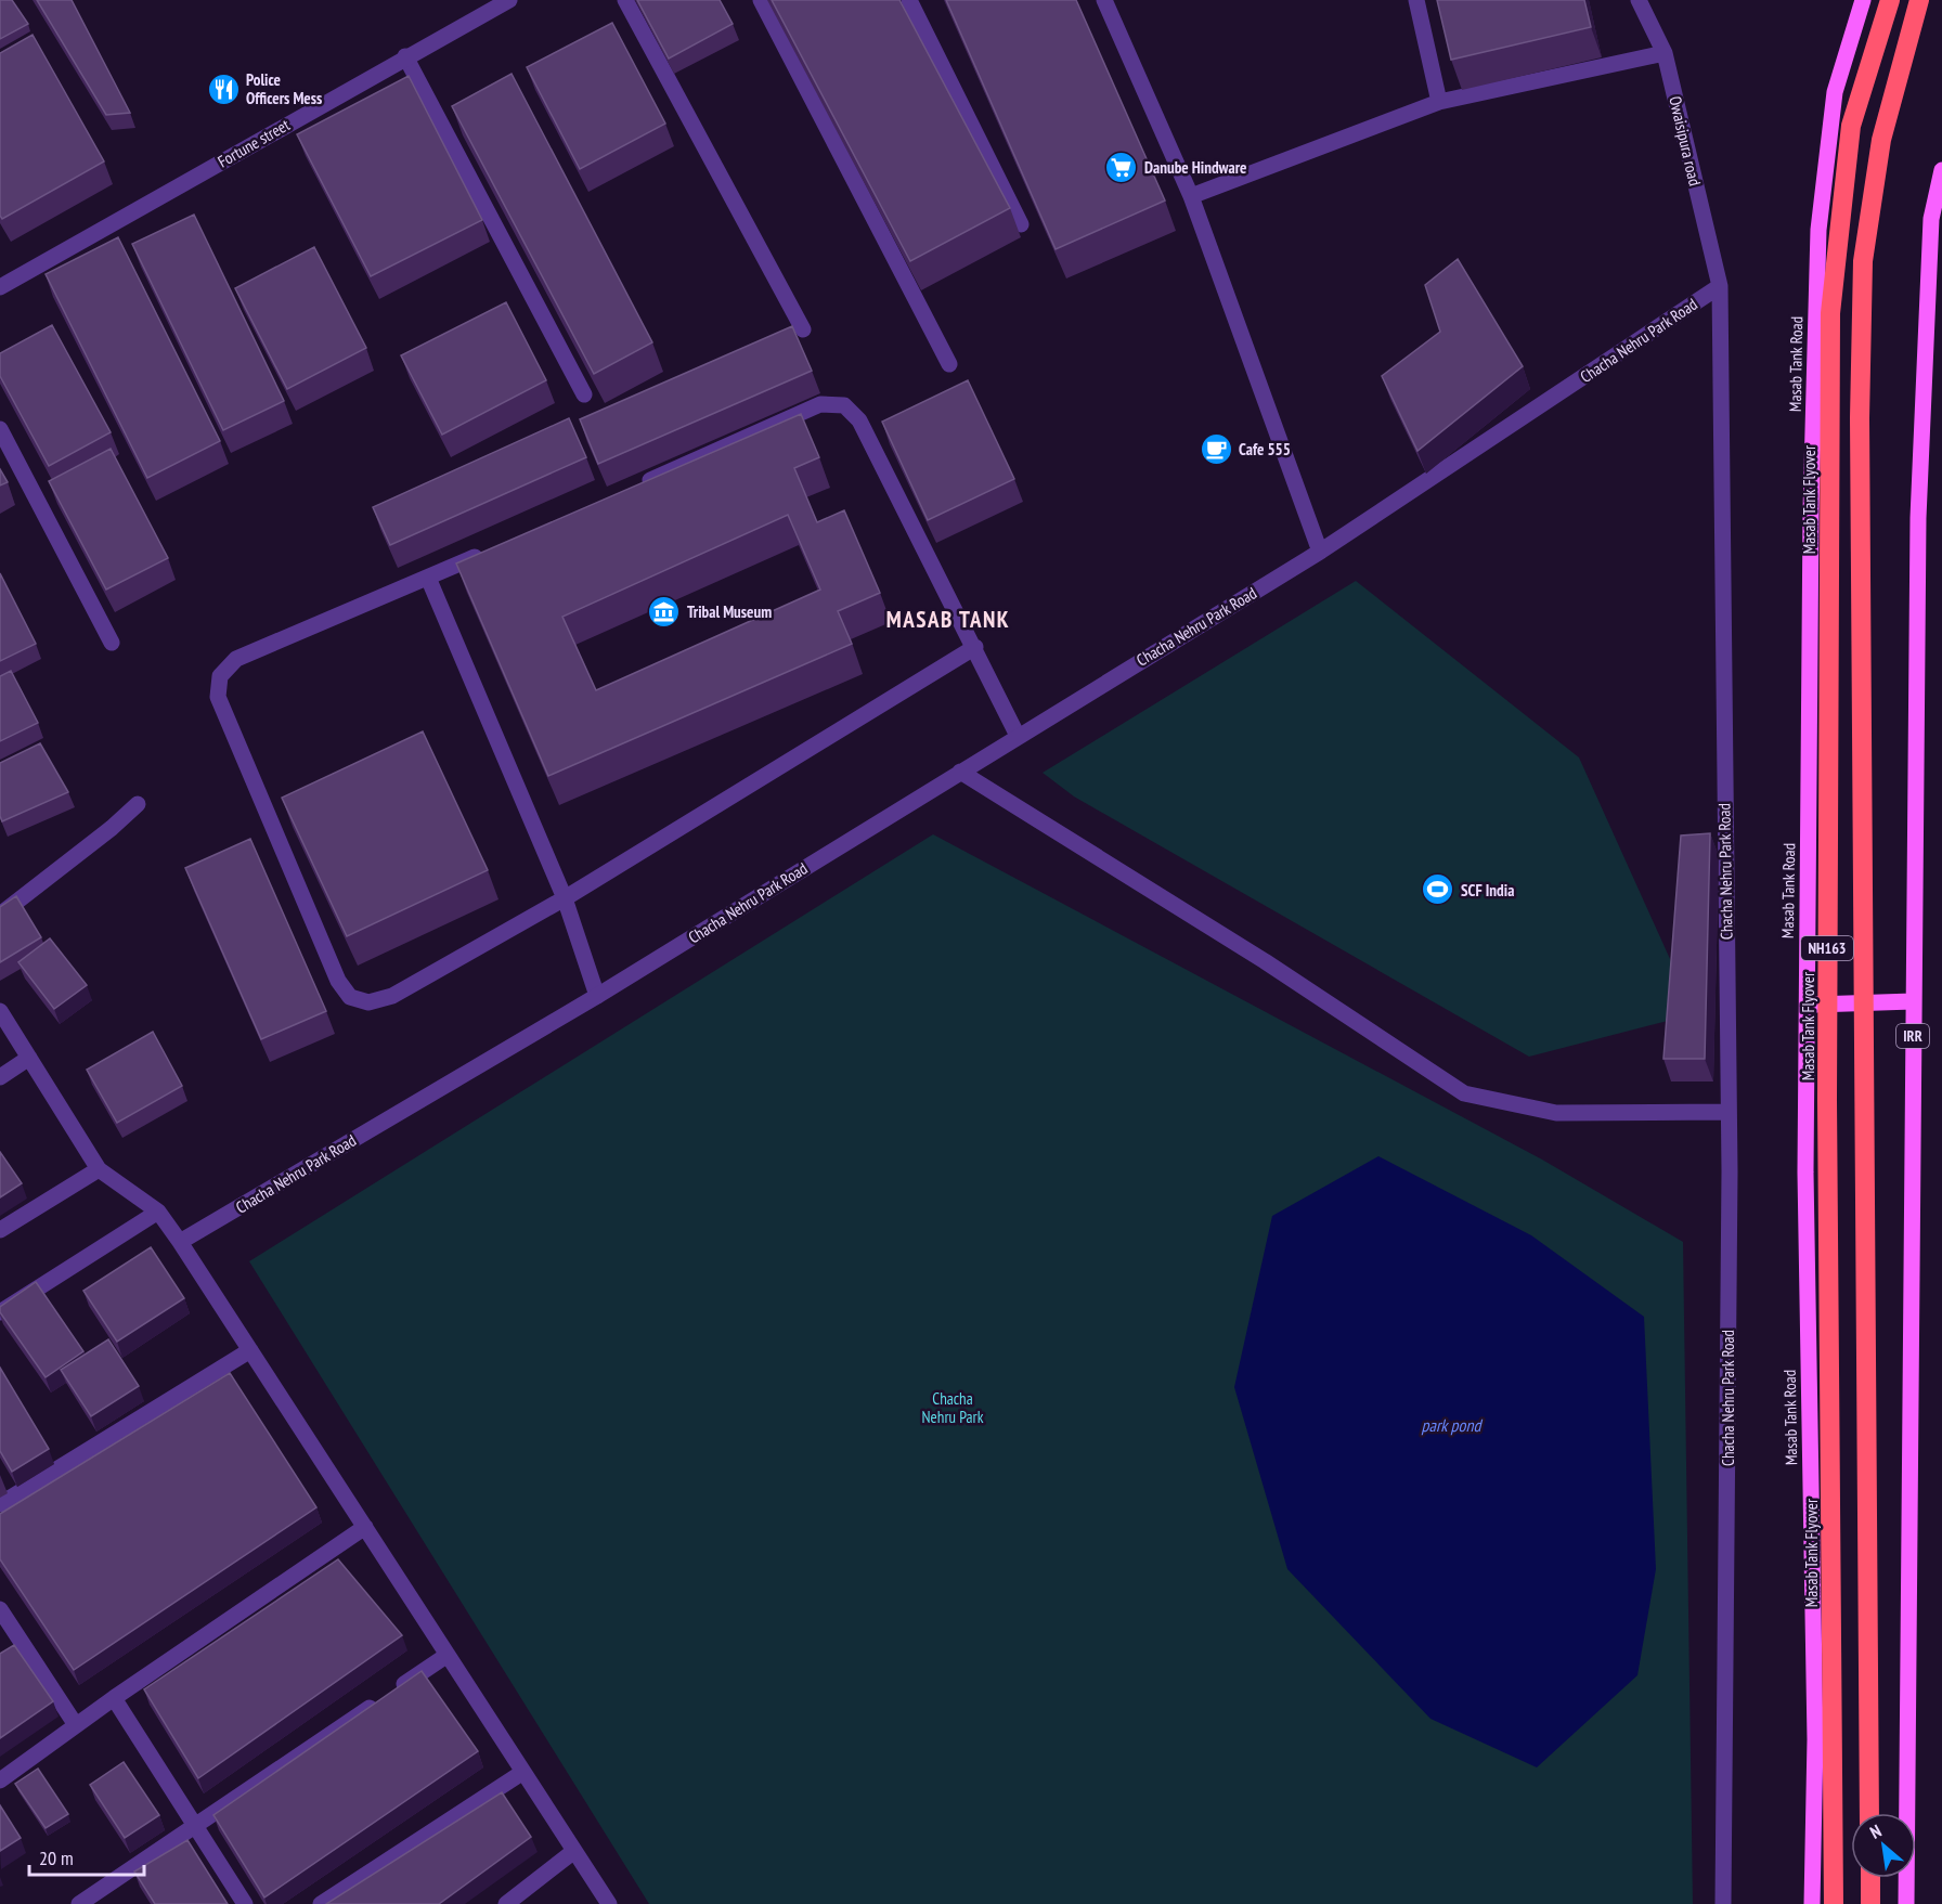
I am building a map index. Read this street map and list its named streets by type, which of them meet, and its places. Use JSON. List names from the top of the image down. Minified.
{"streets":{"highway":["Masab Tank Flyover","NH163"],"main road":["Masab Tank Road","IRR"],"street":["Owaisipura road","Fortune street","Chacha Nehru Park Road"]},"crossings":[["Owaisipura road","Chacha Nehru Park Road"]],"districts":["MASAB TANK"],"water":["park pond"],"parks":["Chacha Nehru Park"],"places":{"restaurant":["Police Officers Mess"],"supermarket":["Danube Hindware"],"cafe":["Cafe 555"],"museum":["Tribal Museum"],"sports":["SCF India"]},"scale_bar":"20 m","north":"top left"}
